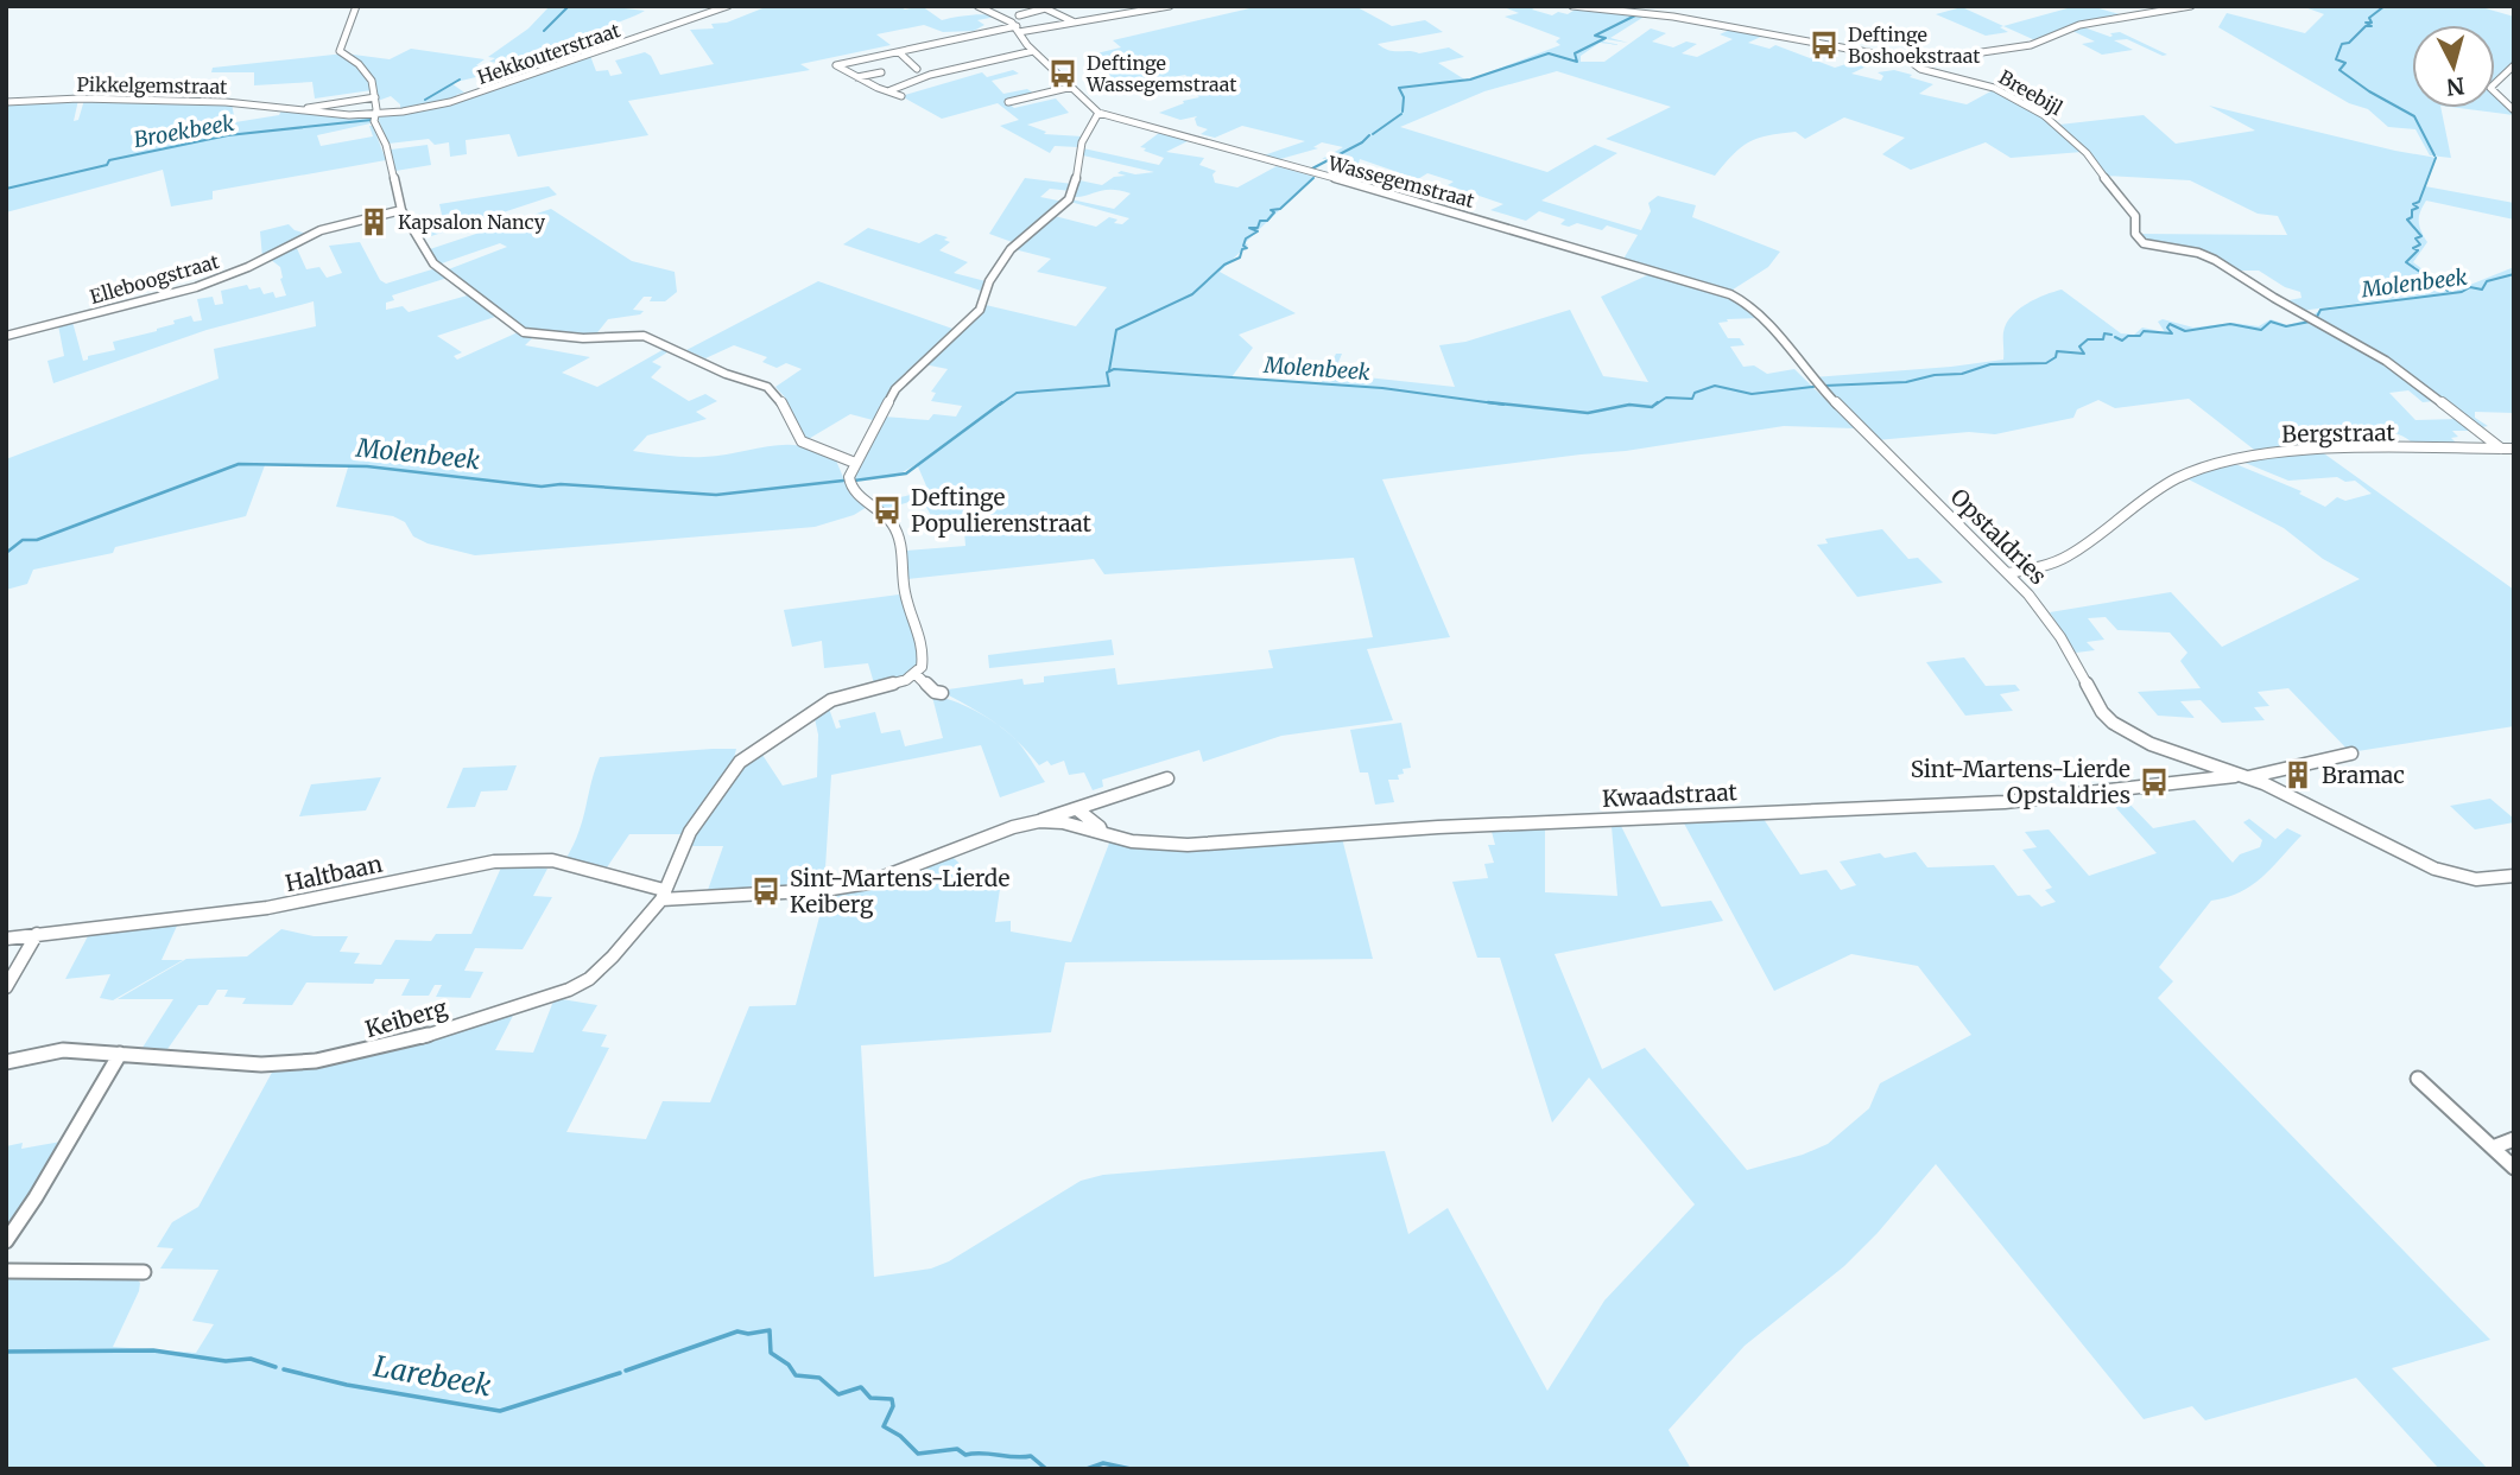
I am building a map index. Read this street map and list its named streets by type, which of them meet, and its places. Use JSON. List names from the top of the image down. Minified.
{"streets":{"street":["Hekkouterstraat","Pikkelgemstraat","Breebijl","Wassegemstraat","Elleboogstraat","Bergstraat","Opstaldries","Kwaadstraat","Haltbaan","Keiberg"]},"crossings":[["Hekkouterstraat","Pikkelgemstraat"],["Breebijl","Bergstraat"],["Wassegemstraat","Opstaldries"],["Bergstraat","Opstaldries"],["Opstaldries","Kwaadstraat"],["Kwaadstraat","Haltbaan"],["Kwaadstraat","Keiberg"],["Haltbaan","Keiberg"]],"water":["Broekbeek","Molenbeek","Larebeek"],"places":{"bus stop":["Deftinge Boshoekstraat","Deftinge Wassegemstraat","Deftinge Populierenstraat","Sint-Martens-Lierde Opstaldries","Sint-Martens-Lierde Keiberg"],"building":["Kapsalon Nancy","Bramac"]},"north":"bottom"}
